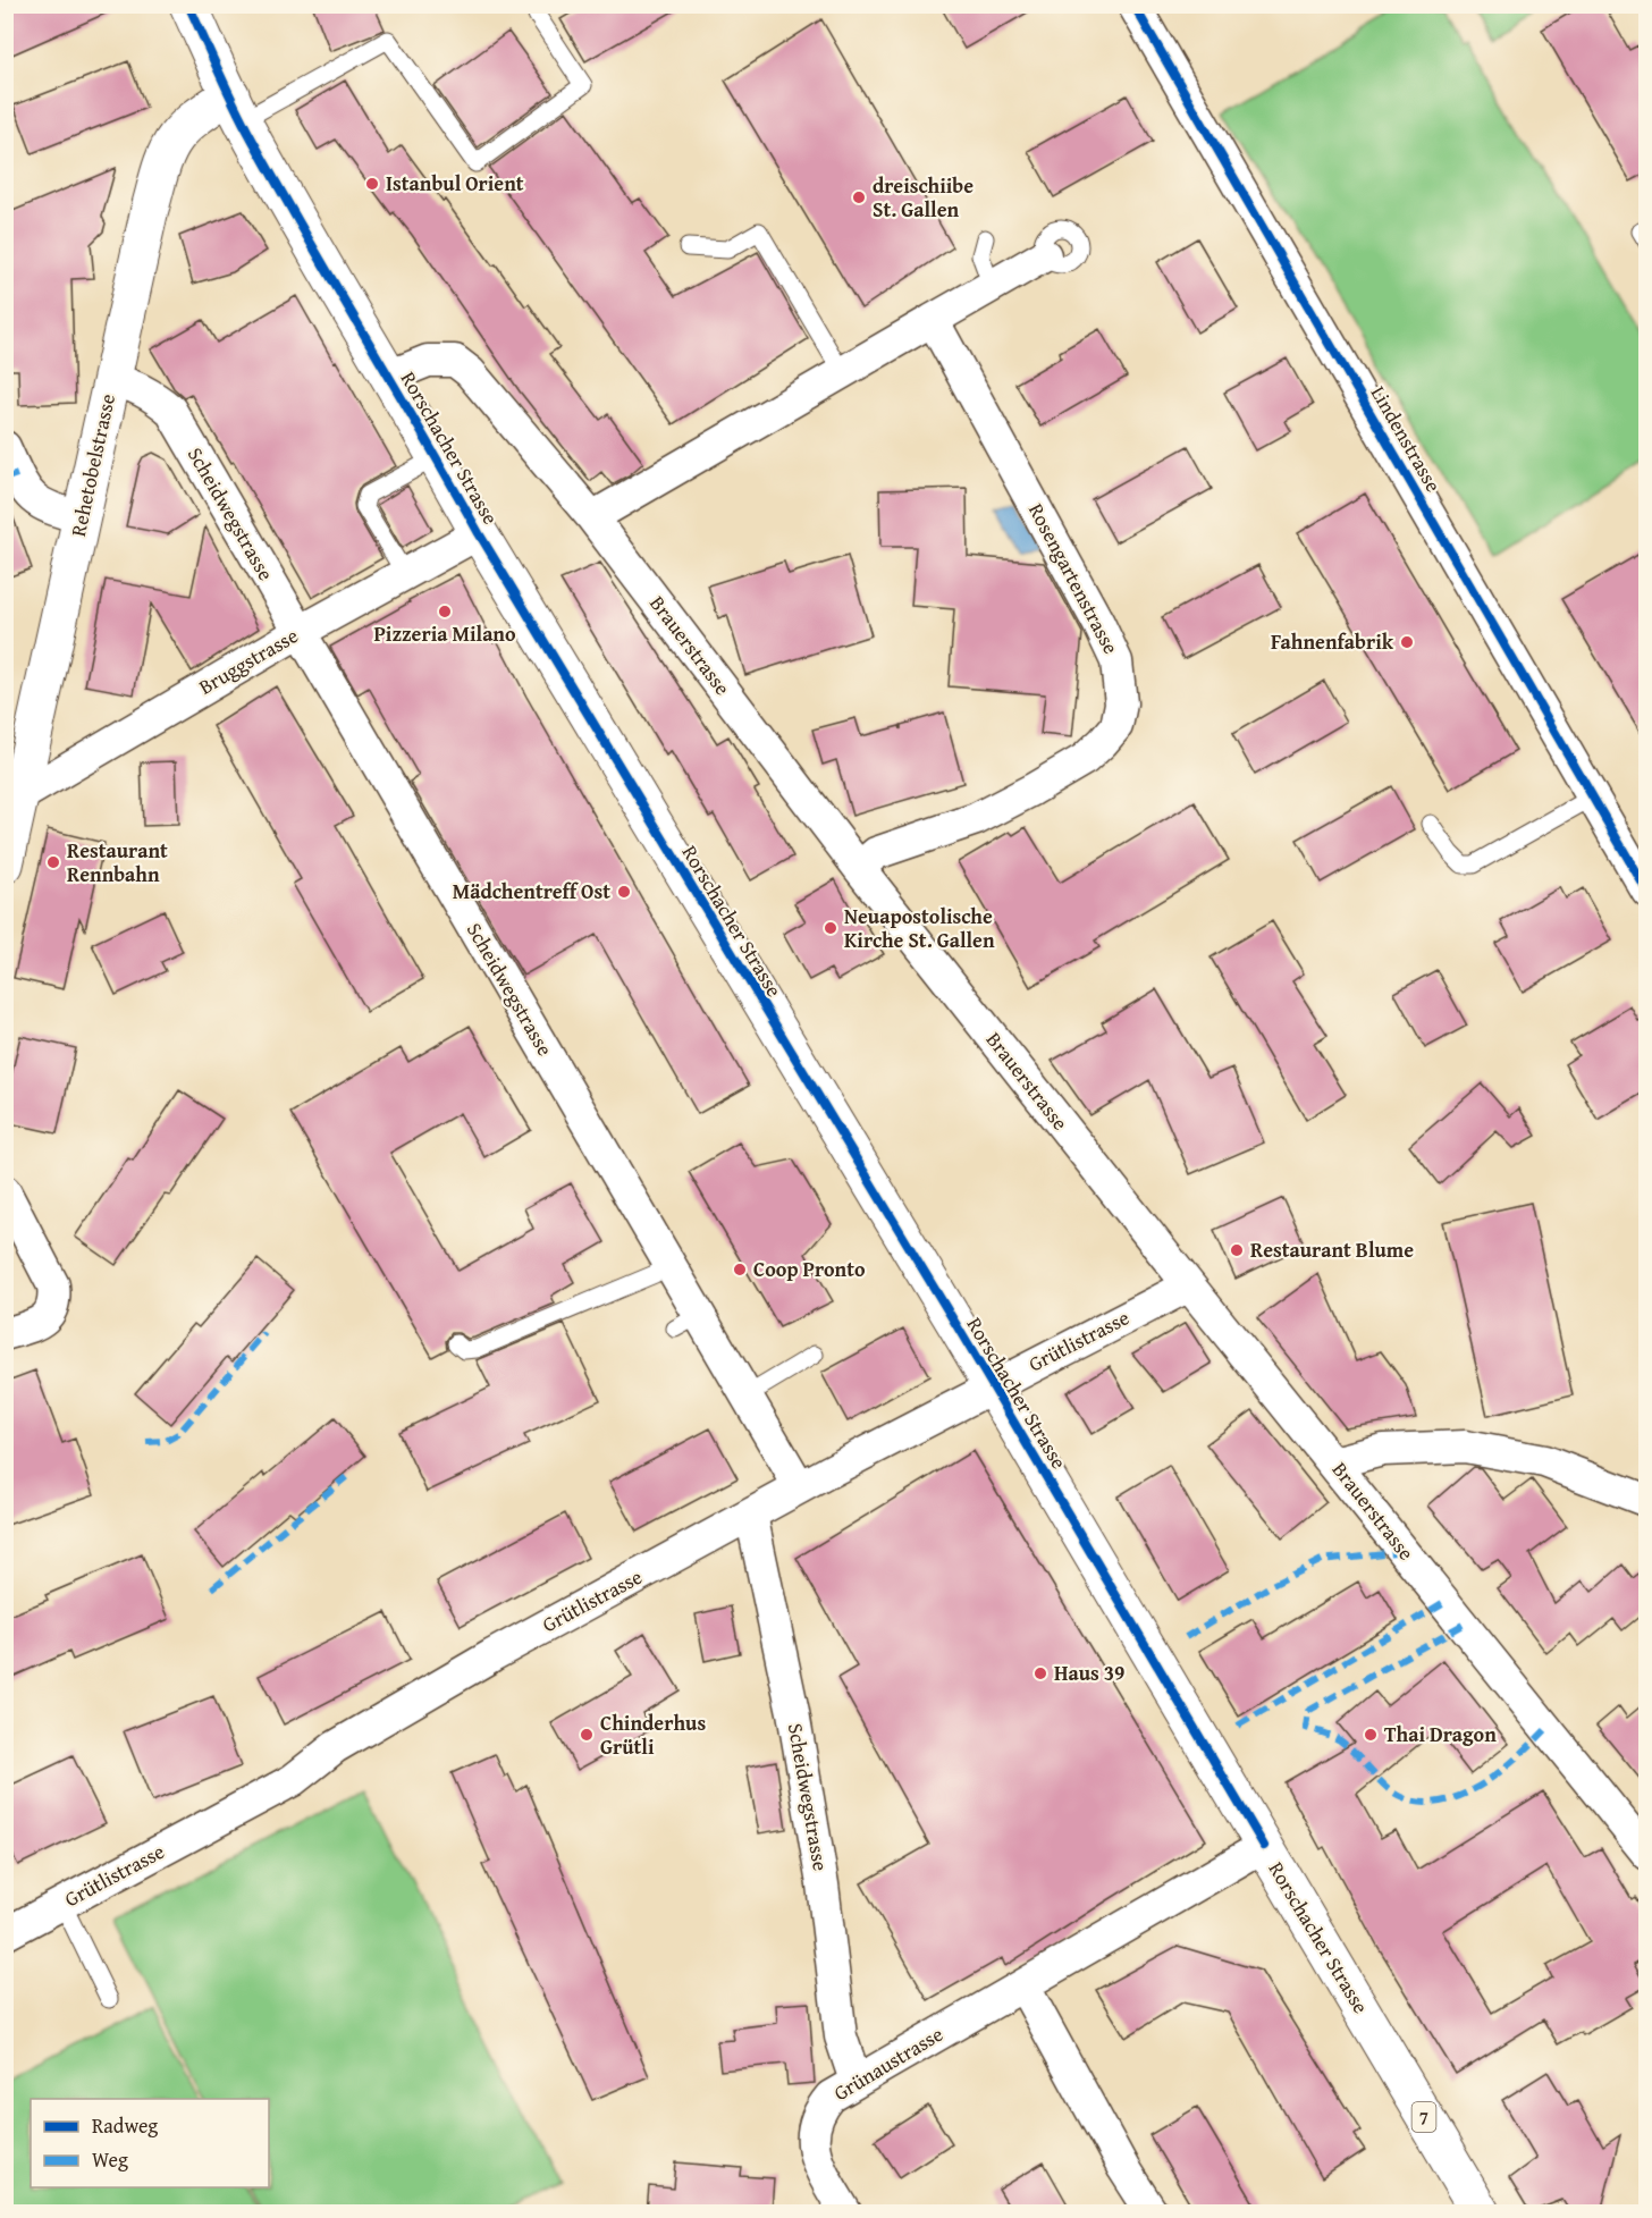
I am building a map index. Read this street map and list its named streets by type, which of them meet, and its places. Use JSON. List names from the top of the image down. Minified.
{"streets":{"main road":["Rorschacher Strasse","Rehetobelstrasse","7"],"street":["Lindenstrasse","Scheidwegstrasse","Rosengartenstrasse","Brauerstrasse","Bruggstrasse","Grütlistrasse","Grünaustrasse"]},"crossings":[["Rorschacher Strasse","Rehetobelstrasse"],["Rorschacher Strasse","Brauerstrasse"],["Rorschacher Strasse","Bruggstrasse"],["Rorschacher Strasse","Grütlistrasse"],["Rorschacher Strasse","Grünaustrasse"],["Rehetobelstrasse","Scheidwegstrasse"],["Rehetobelstrasse","Bruggstrasse"],["Scheidwegstrasse","Bruggstrasse"],["Scheidwegstrasse","Grütlistrasse"],["Scheidwegstrasse","Grünaustrasse"],["Rosengartenstrasse","Brauerstrasse"],["Brauerstrasse","Grütlistrasse"]],"places":["Istanbul Orient","dreischiibe St. Gallen","Pizzeria Milano","Fahnenfabrik","Restaurant Rennbahn","Mädchentreff Ost","Neuapostolische Kirche St. Gallen","Restaurant Blume","Coop Pronto","Haus 39","Chinderhus Grütli","Thai Dragon"],"legend":["Radweg","Weg"]}
